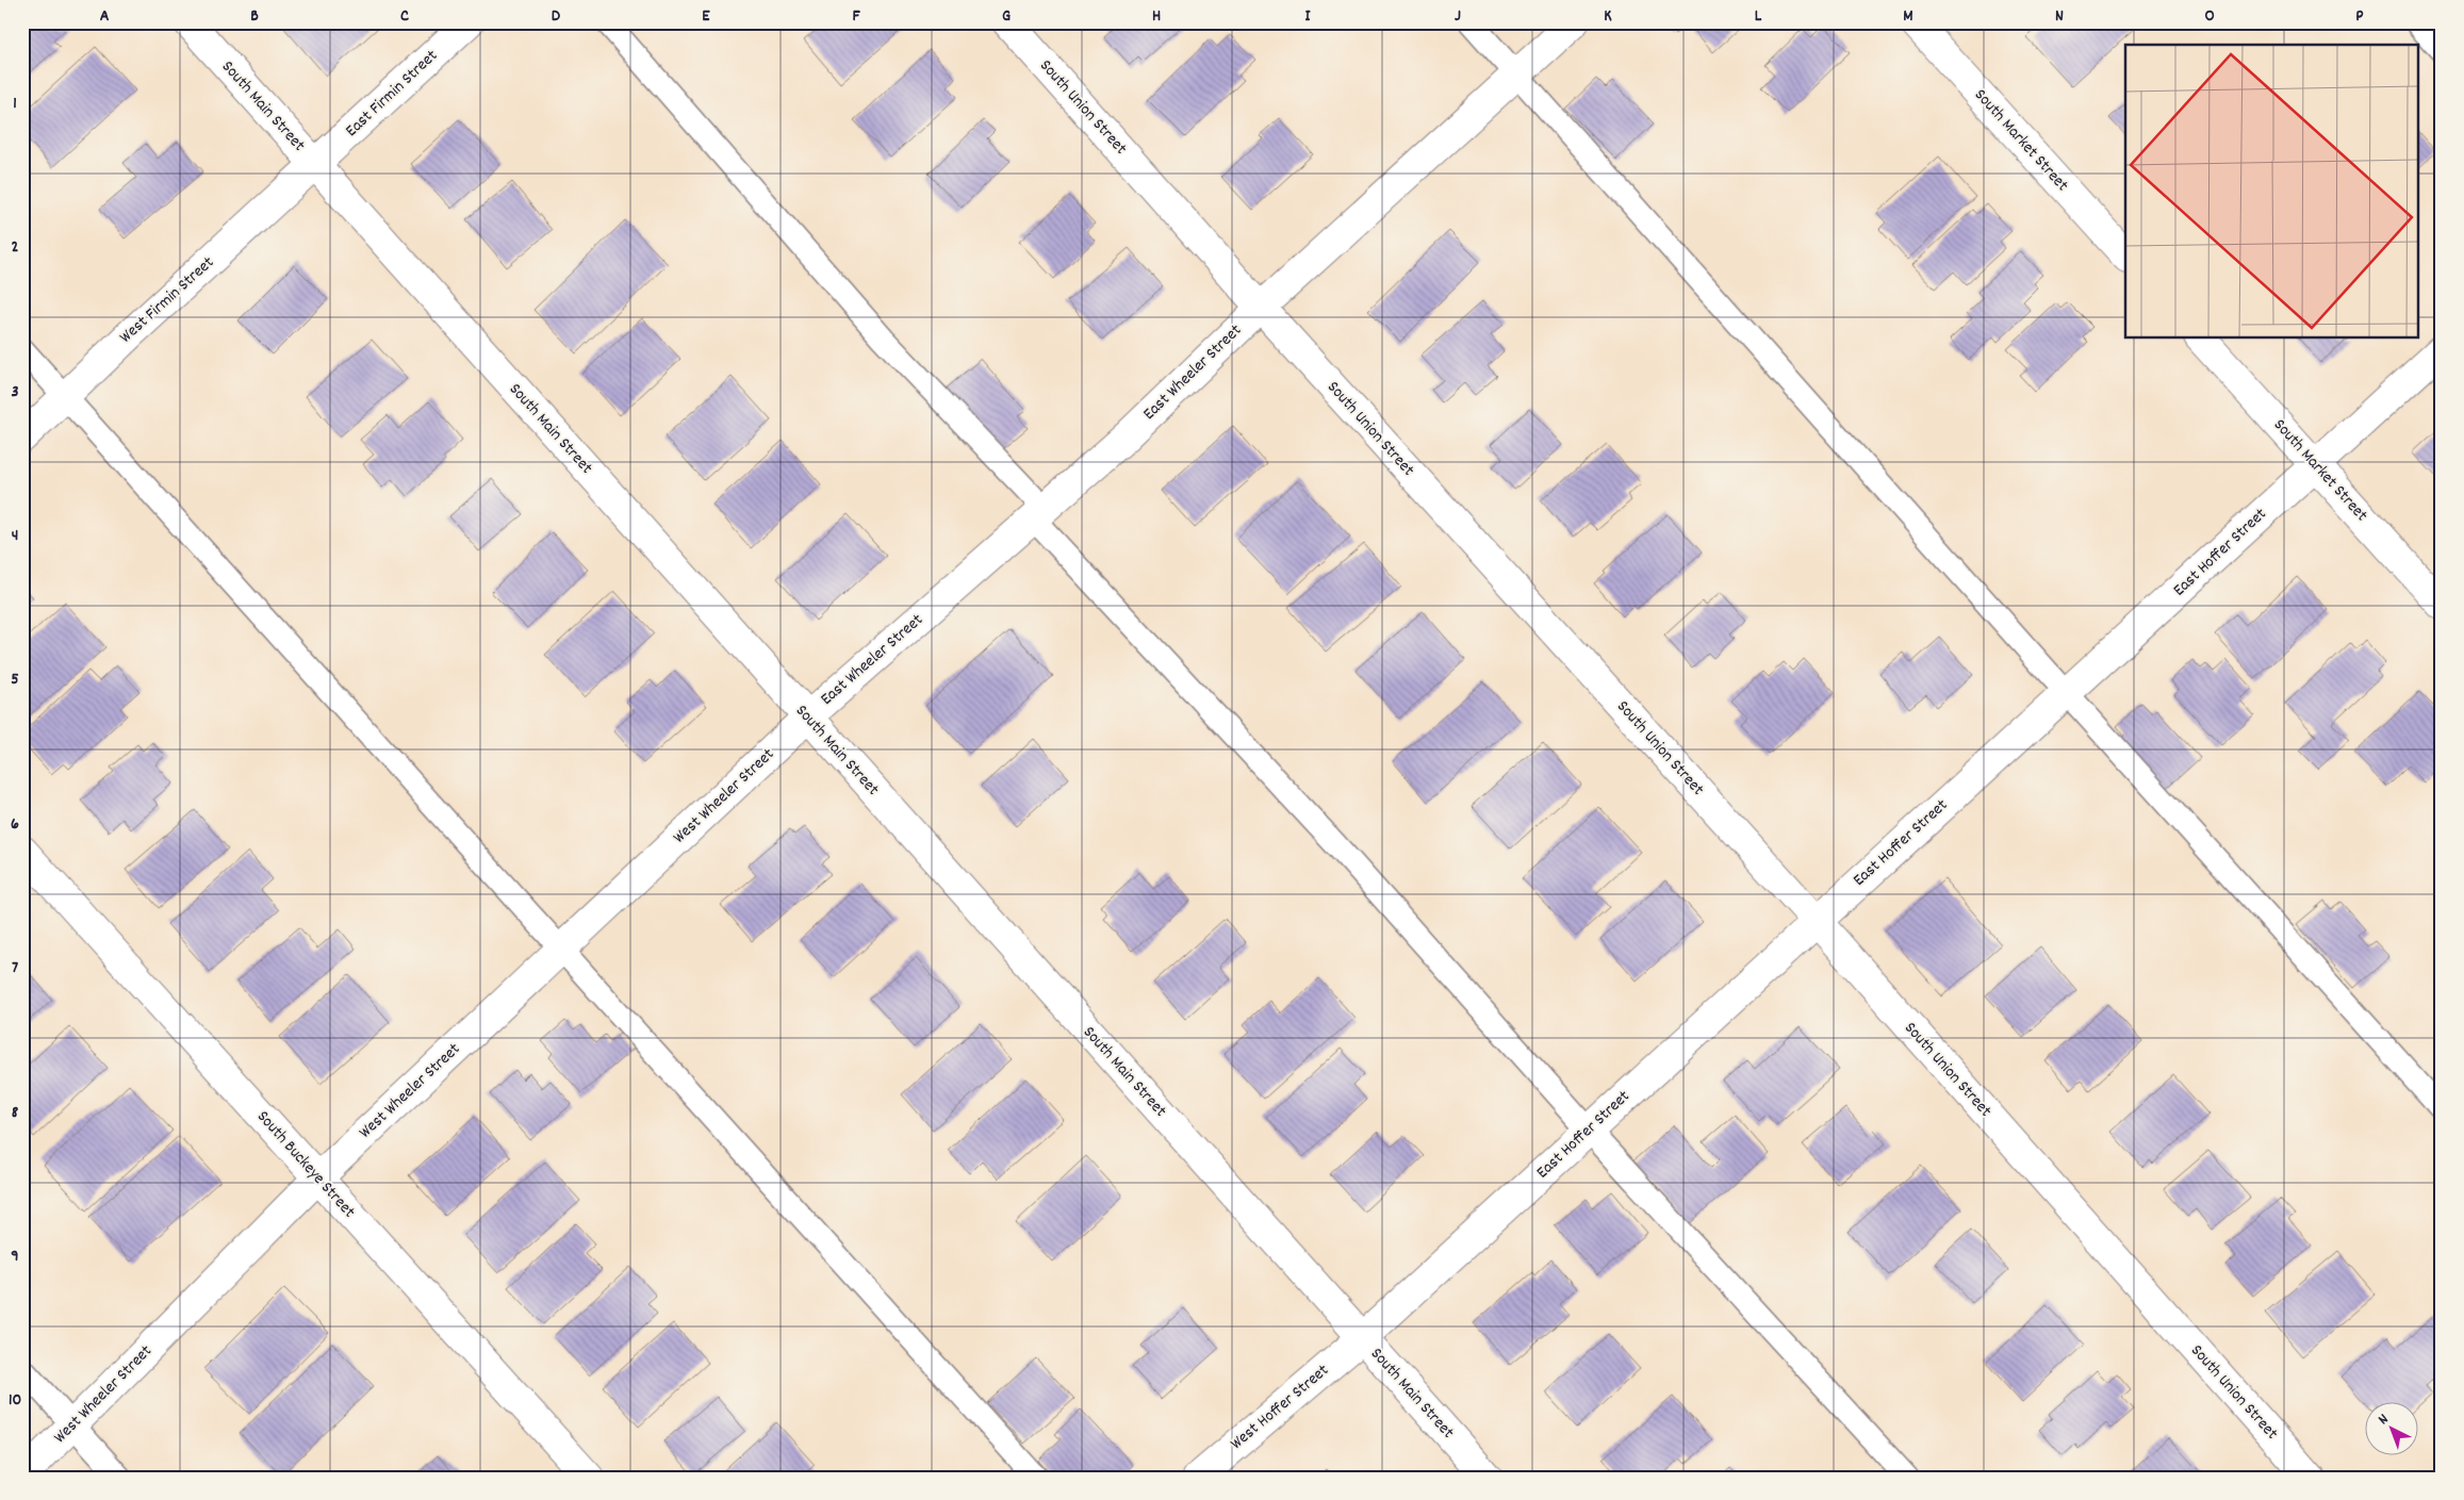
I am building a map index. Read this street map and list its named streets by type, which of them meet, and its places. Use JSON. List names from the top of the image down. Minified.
{"streets":{"street":["East Firmin Street","South Main Street","South Union Street","South Market Street","West Firmin Street","East Wheeler Street","East Hoffer Street","West Wheeler Street","South Buckeye Street","West Hoffer Street"]},"crossings":[["East Firmin Street","South Main Street"],["East Firmin Street","West Firmin Street"],["South Main Street","West Firmin Street"],["South Main Street","East Wheeler Street"],["South Main Street","East Hoffer Street"],["South Main Street","West Wheeler Street"],["South Main Street","West Hoffer Street"],["South Union Street","East Wheeler Street"],["South Union Street","East Hoffer Street"],["South Market Street","East Hoffer Street"],["East Wheeler Street","West Wheeler Street"],["East Hoffer Street","West Hoffer Street"],["West Wheeler Street","South Buckeye Street"]],"north":"top left","grid":{"columns":["A","B","C","D","E","F","G","H","I","J","K","L","M","N","O","P"],"rows":["1","2","3","4","5","6","7","8","9","10"]}}
